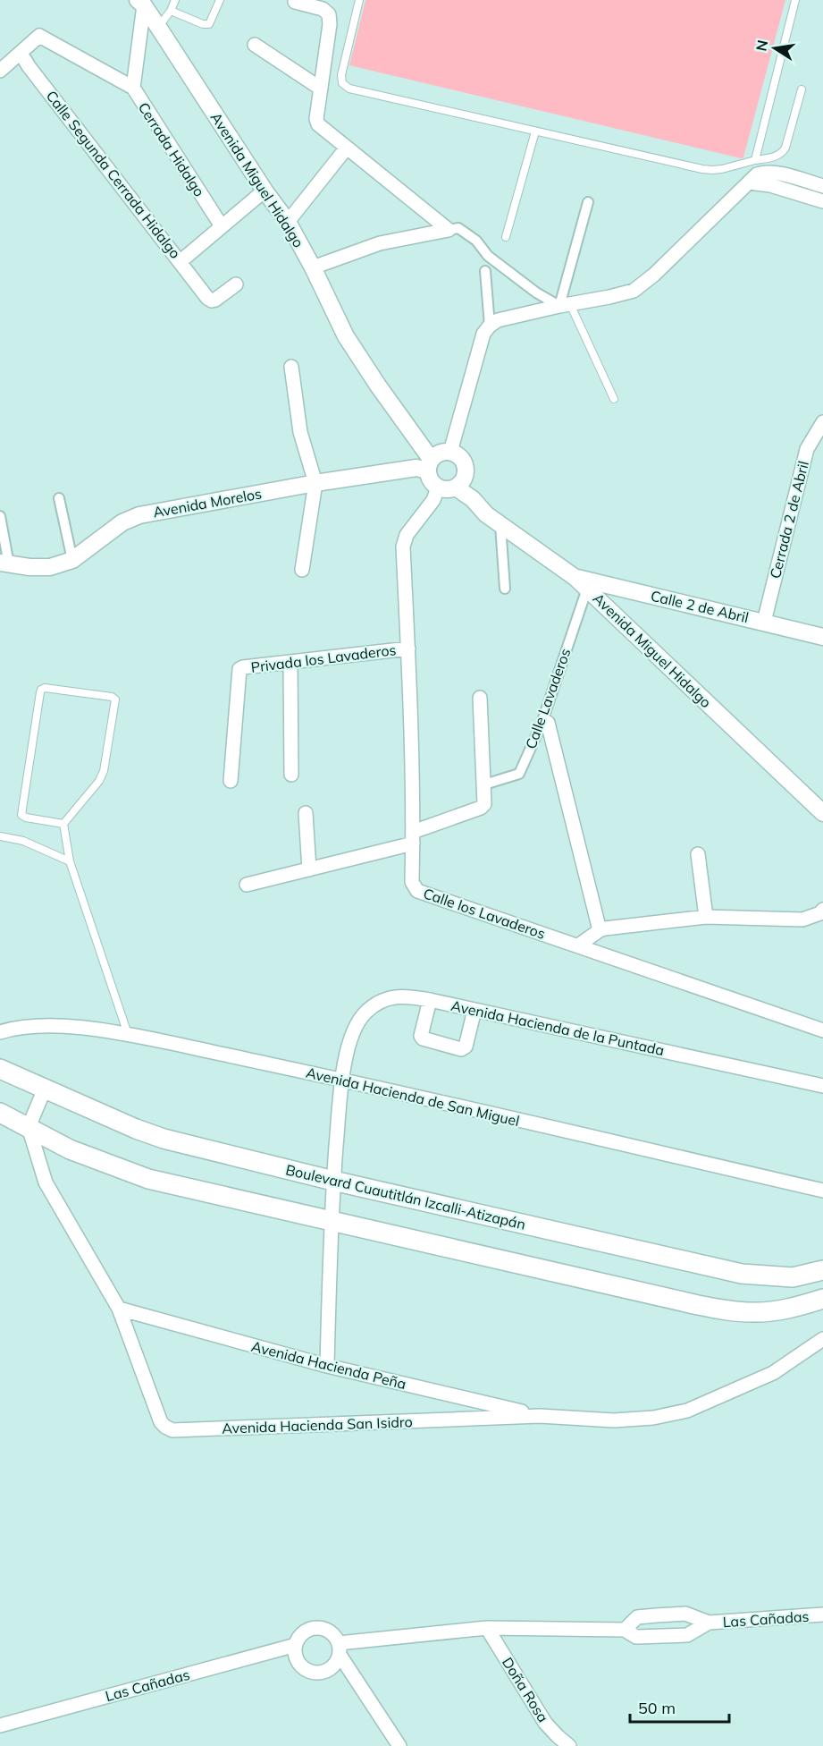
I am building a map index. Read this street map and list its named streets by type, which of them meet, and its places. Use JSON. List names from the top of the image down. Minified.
{"streets":{"main road":["Boulevard Cuautitlán Izcalli-Atizapán"],"street":["Cerrada Hidalgo","Calle Segunda Cerrada Hidalgo","Avenida Miguel Hidalgo","Avenida Morelos","Cerrada 2 de Abril","Calle 2 de Abril","Privada los Lavaderos","Calle Lavaderos","Calle los Lavaderos","Avenida Hacienda de la Puntada","Avenida Hacienda de San Miguel","Avenida Hacienda Peña","Avenida Hacienda San Isidro","Las Cañadas","Doña Rosa"]},"crossings":[["Cerrada Hidalgo","Calle Segunda Cerrada Hidalgo"],["Cerrada Hidalgo","Avenida Miguel Hidalgo"],["Calle Segunda Cerrada Hidalgo","Avenida Miguel Hidalgo"],["Avenida Miguel Hidalgo","Avenida Morelos"],["Avenida Miguel Hidalgo","Calle 2 de Abril"],["Avenida Miguel Hidalgo","Calle Lavaderos"],["Avenida Miguel Hidalgo","Calle los Lavaderos"],["Avenida Morelos","Calle los Lavaderos"],["Cerrada 2 de Abril","Calle 2 de Abril"],["Calle 2 de Abril","Calle Lavaderos"],["Privada los Lavaderos","Calle los Lavaderos"],["Avenida Hacienda de la Puntada","Avenida Hacienda de San Miguel"],["Avenida Hacienda de la Puntada","Boulevard Cuautitlán Izcalli-Atizapán"],["Avenida Hacienda de la Puntada","Avenida Hacienda Peña"],["Avenida Hacienda Peña","Avenida Hacienda San Isidro"],["Las Cañadas","Doña Rosa"]],"scale_bar":"50 m","north":"left"}
